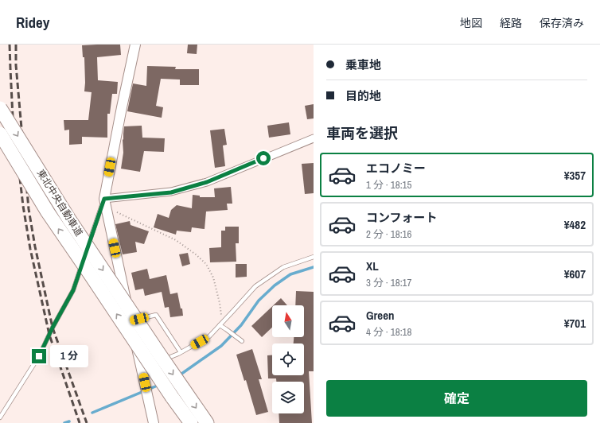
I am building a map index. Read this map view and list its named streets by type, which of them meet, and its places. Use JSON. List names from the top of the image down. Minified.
{"streets":{"highway":["東北中央自動車道"]},"north":"top","page":{"header":"Ridey","nav":["地図","経路","保存済み"],"banner":["乗車地","目的地"],"heading":"車両を選択","list":[{"name":"エコノミー","note":"1 分 · 18:15","value":"¥357"},{"name":"コンフォート","note":"2 分 · 18:16","value":"¥482"},{"name":"XL","note":"3 分 · 18:17","value":"¥607"},{"name":"Green","note":"4 分 · 18:18","value":"¥701"}],"bubble":"1 分","buttons":"確定"}}
